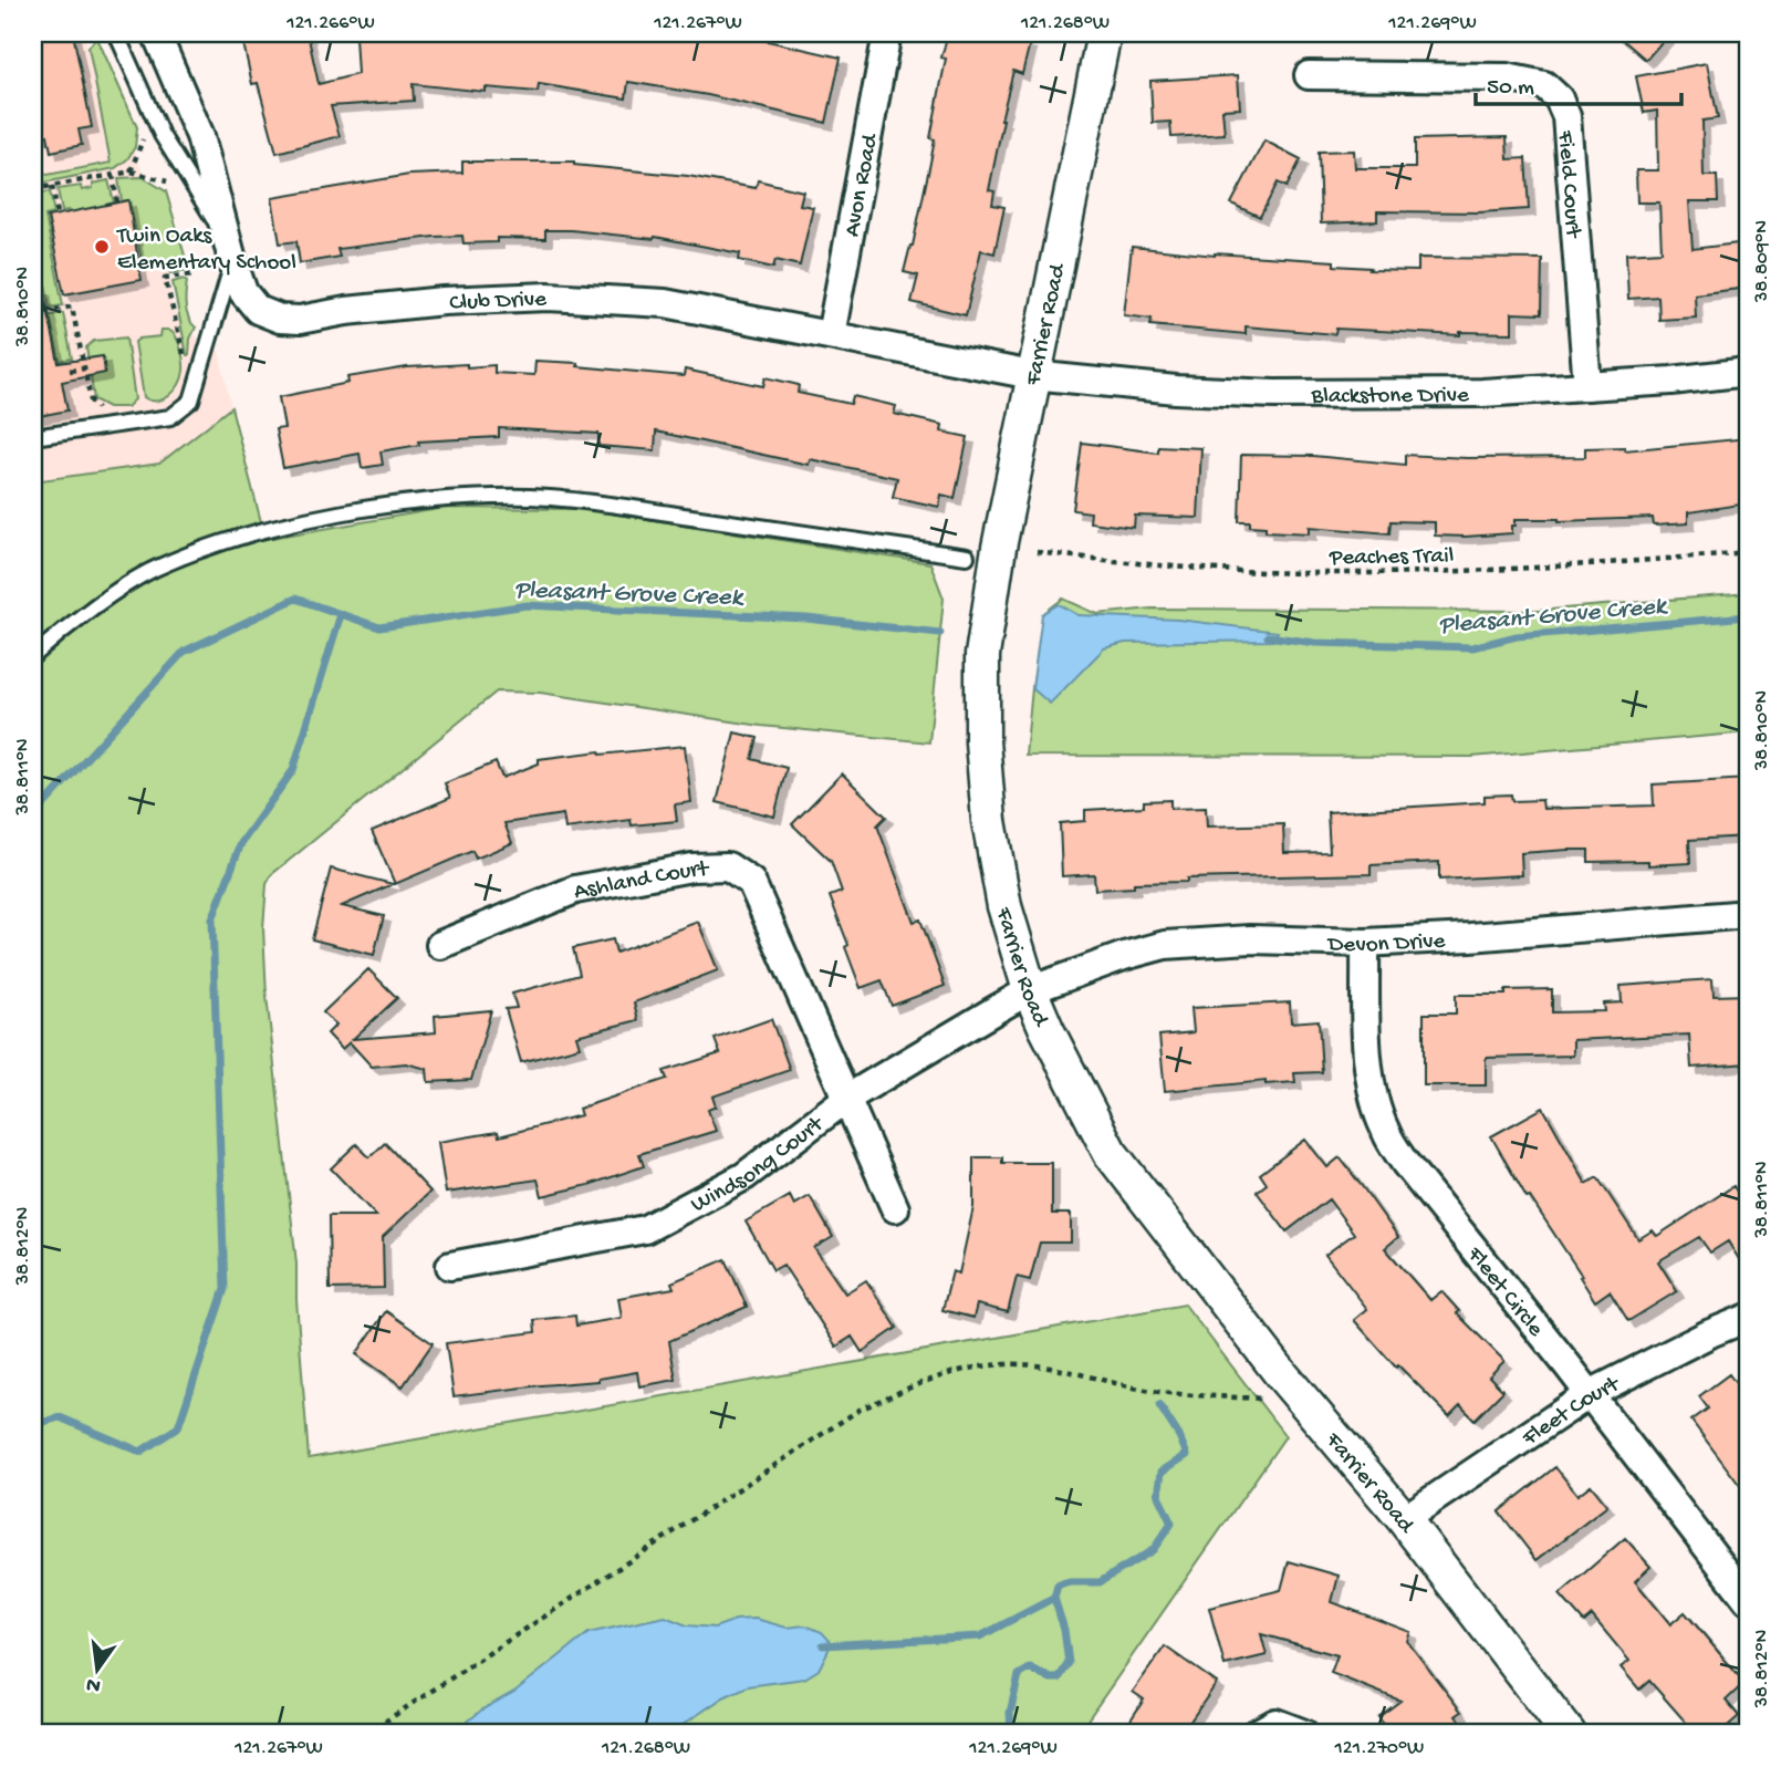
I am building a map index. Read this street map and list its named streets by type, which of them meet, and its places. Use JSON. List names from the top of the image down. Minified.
{"streets":{"street":["Avon Road","Field Court","Club Drive","Farrier Road","Blackstone Drive","Ashland Court","Devon Drive","Windsong Court","Fleet Circle","Fleet Court"],"path":["Peaches Trail"]},"crossings":[["Avon Road","Club Drive"],["Field Court","Blackstone Drive"],["Club Drive","Farrier Road"],["Club Drive","Blackstone Drive"],["Farrier Road","Blackstone Drive"],["Farrier Road","Devon Drive"],["Farrier Road","Windsong Court"],["Farrier Road","Fleet Court"],["Ashland Court","Windsong Court"],["Devon Drive","Windsong Court"],["Devon Drive","Fleet Circle"],["Fleet Circle","Fleet Court"]],"water":["Pleasant Grove Creek"],"places":["Twin Oaks Elementary School"],"scale_bar":"50 m","north":"bottom","coordinates":["121.266°W","121.267°W","121.268°W","121.269°W","38.809°N","38.810°N","38.811°N","38.812°N","121.270°W"]}
